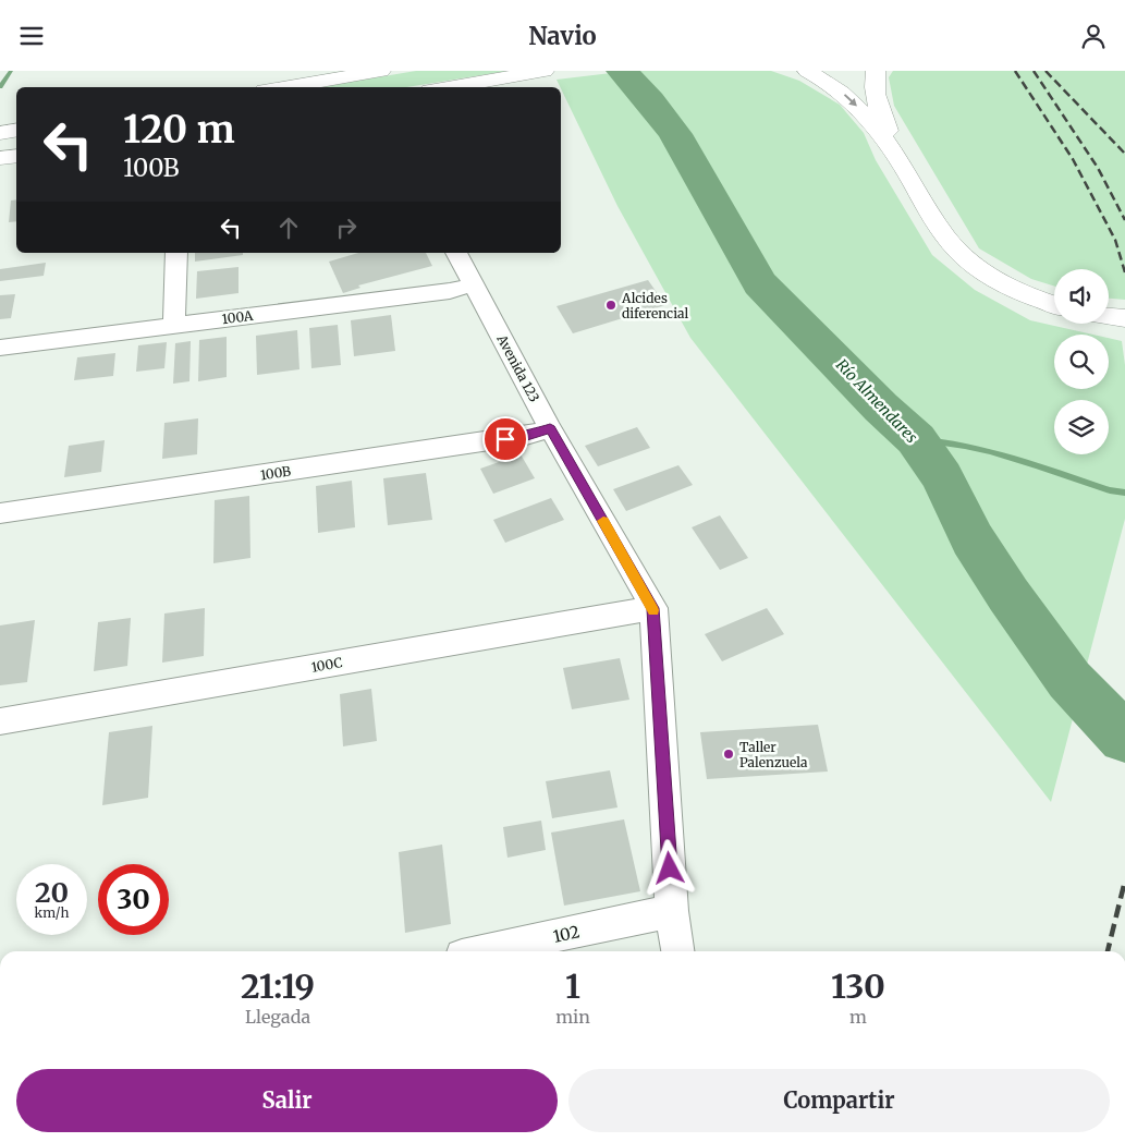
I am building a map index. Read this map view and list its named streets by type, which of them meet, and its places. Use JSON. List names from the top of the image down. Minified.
{"streets":{"street":["100A","Avenida 123","100B","100C","102"]},"crossings":[["100A","Avenida 123"],["Avenida 123","100B"],["Avenida 123","100C"],["Avenida 123","102"]],"water":["Río Almendares"],"places":["Alcides diferencial","Taller Palenzuela"],"page":{"header":"Navio","turn":["120 m","100B"],"speed":"20 km/h","limit":"30","eta":["21:19","Llegada","1","min","130","m"],"buttons":["Salir","Compartir"]}}
